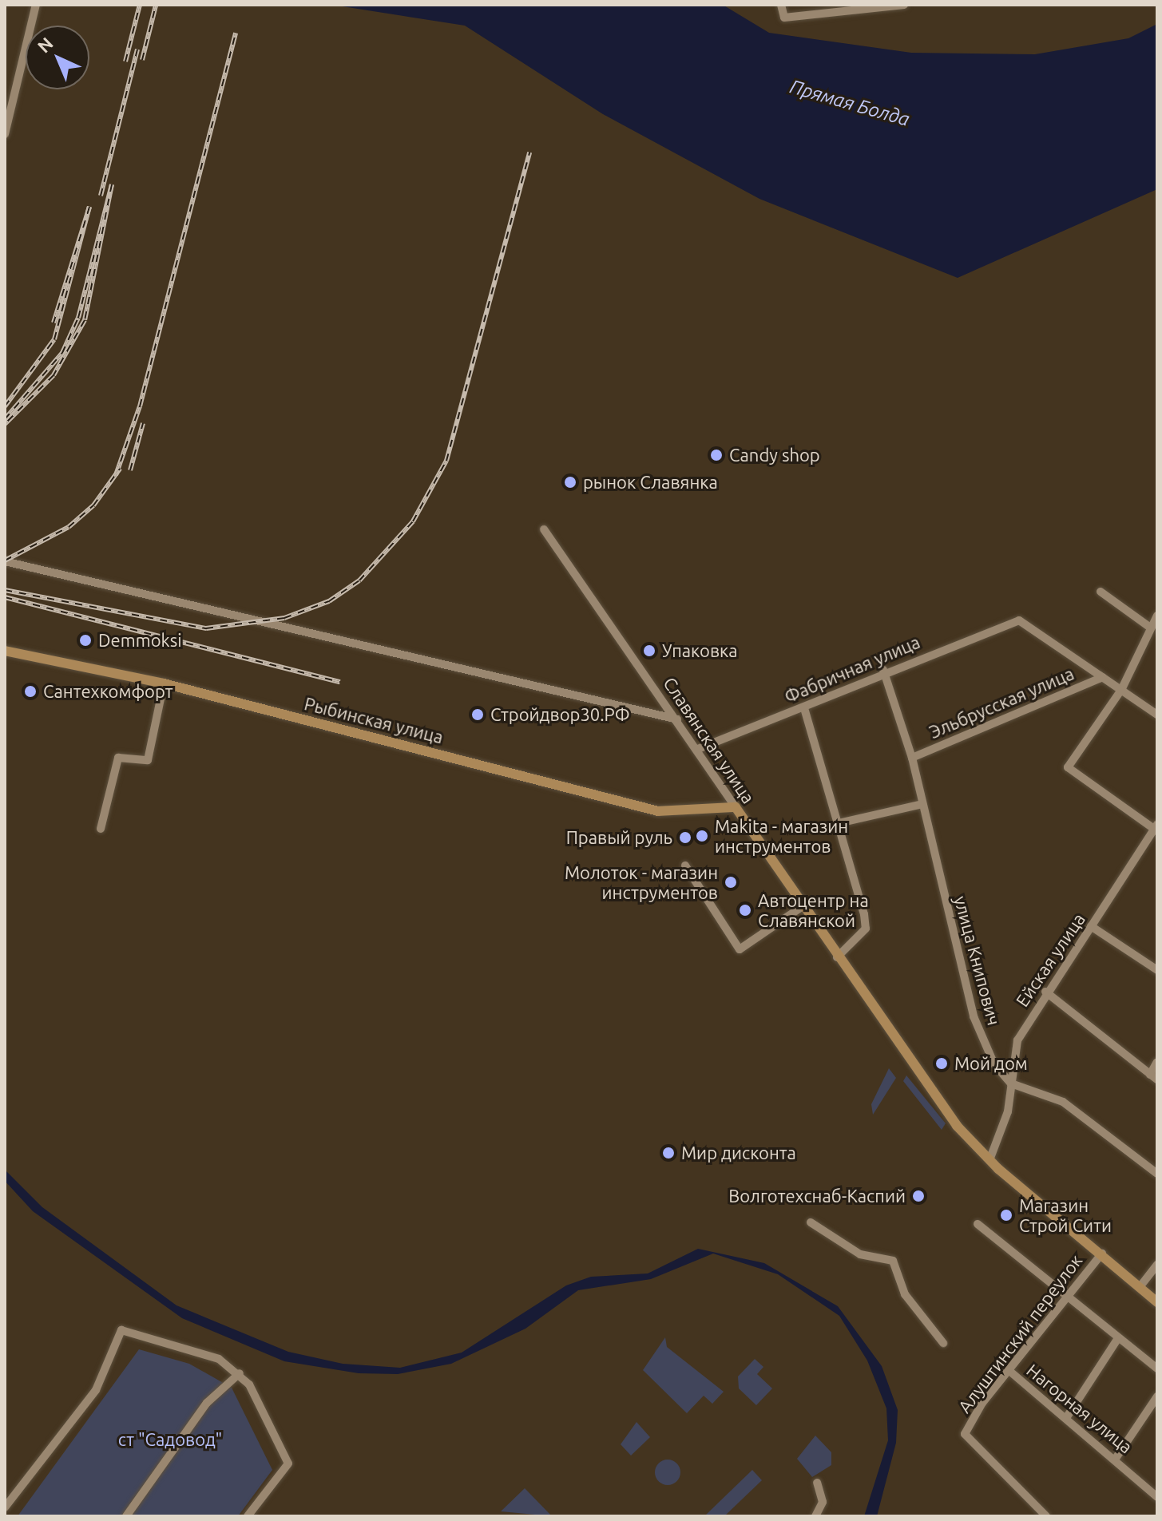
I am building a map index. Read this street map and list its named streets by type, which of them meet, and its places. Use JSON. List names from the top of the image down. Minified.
{"streets":{"main road":["Рыбинская улица","Славянская улица"],"street":["Фабричная улица","Эльбрусская улица","Ейская улица","улица Книпович","Алуштинский переулок","Нагорная улица"]},"crossings":[["Фабричная улица","Эльбрусская улица"],["Фабричная улица","Славянская улица"],["Фабричная улица","улица Книпович"],["Эльбрусская улица","улица Книпович"],["Рыбинская улица","Славянская улица"],["Славянская улица","Ейская улица"],["Славянская улица","Алуштинский переулок"],["Ейская улица","улица Книпович"],["Алуштинский переулок","Нагорная улица"]],"water":["Прямая Болда"],"parks":["ст \"Садовод\""],"places":["Candy shop","рынок Славянка","Demmoksi","Упаковка","Сантехкомфорт","Стройдвор30.РФ","Makita - магазин инструментов","Правый руль","Молоток - магазин инструментов","Автоцентр на Славянской","Мой дом","Мир дисконта","Волготехснаб-Каспий","Магазин Строй Сити"],"north":"top left"}
